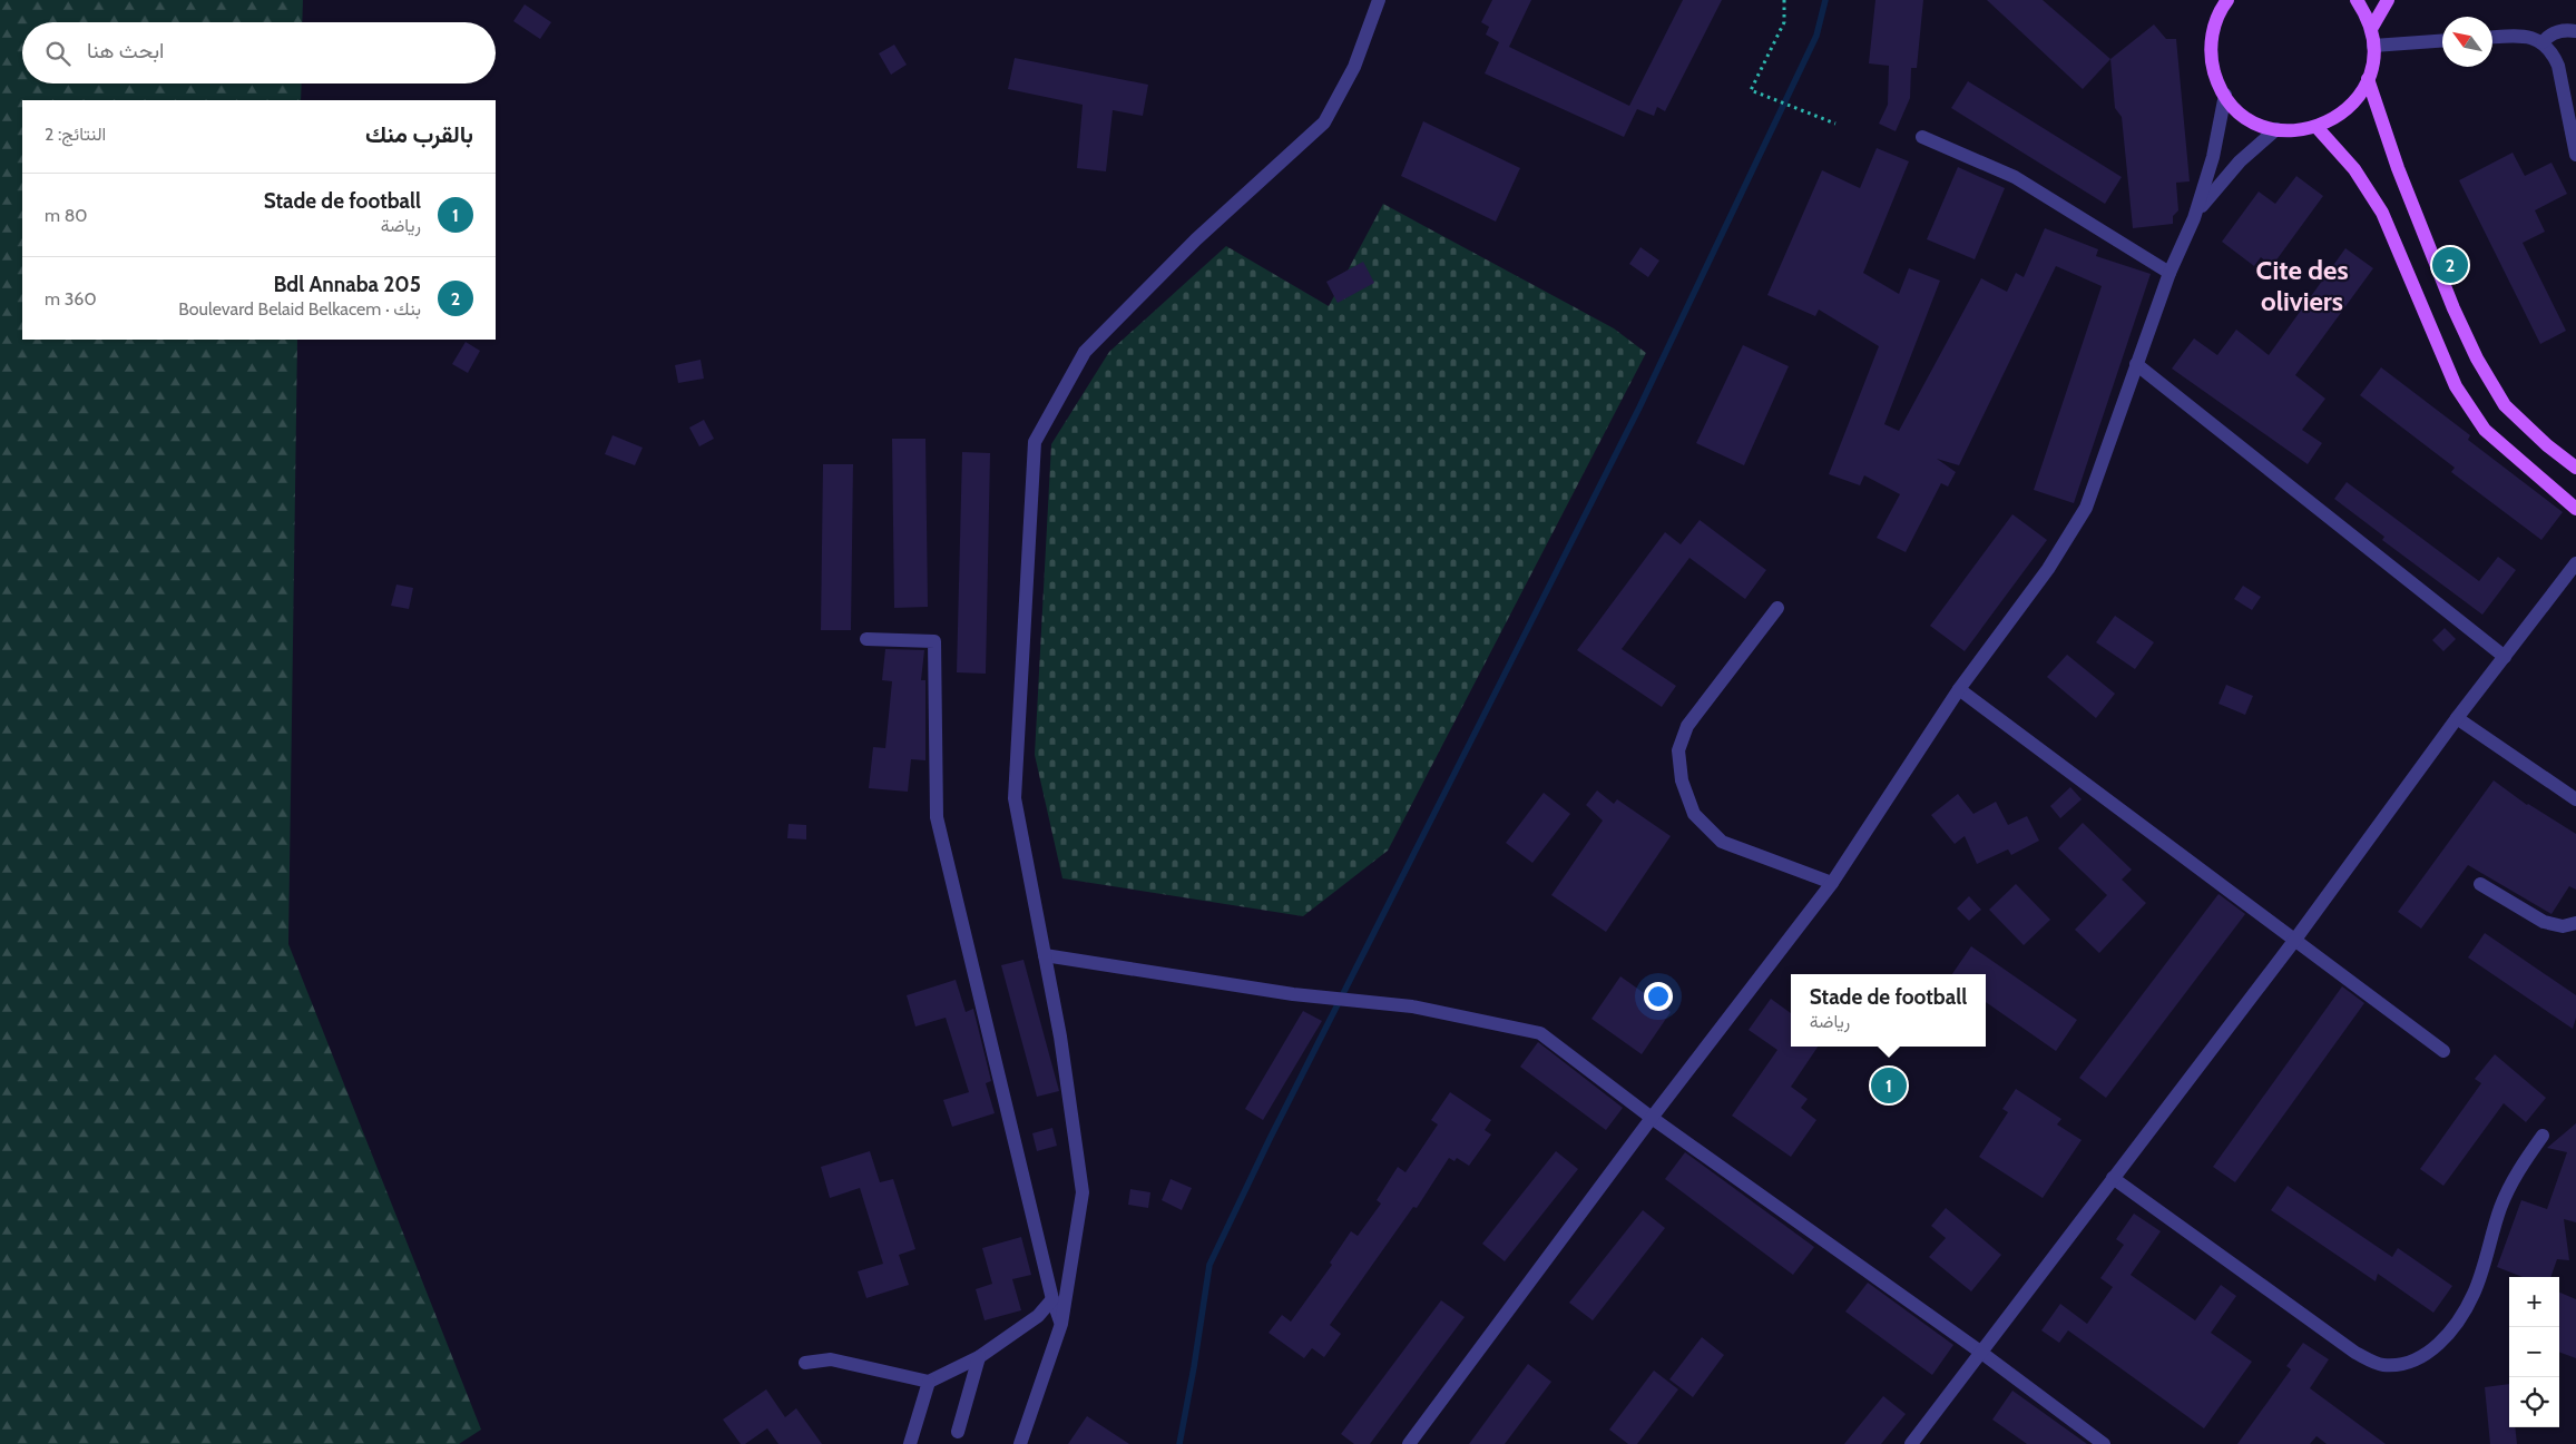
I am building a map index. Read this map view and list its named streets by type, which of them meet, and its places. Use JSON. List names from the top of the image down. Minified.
{"districts":["Cite des oliviers"],"north":"top left","page":{"search":"ابحث هنا","heading":["بالقرب منك","النتائج: 2"],"list":[{"mark":"1","name":"Stade de football","note":"رياضة","value":"80 m"},{"mark":"2","name":"Bdl Annaba 205","note":"بنك · Boulevard Belaid Belkacem","value":"360 m"}],"pins":["2","1"],"popup":["Stade de football","رياضة"],"map_buttons":["+","−"]}}
